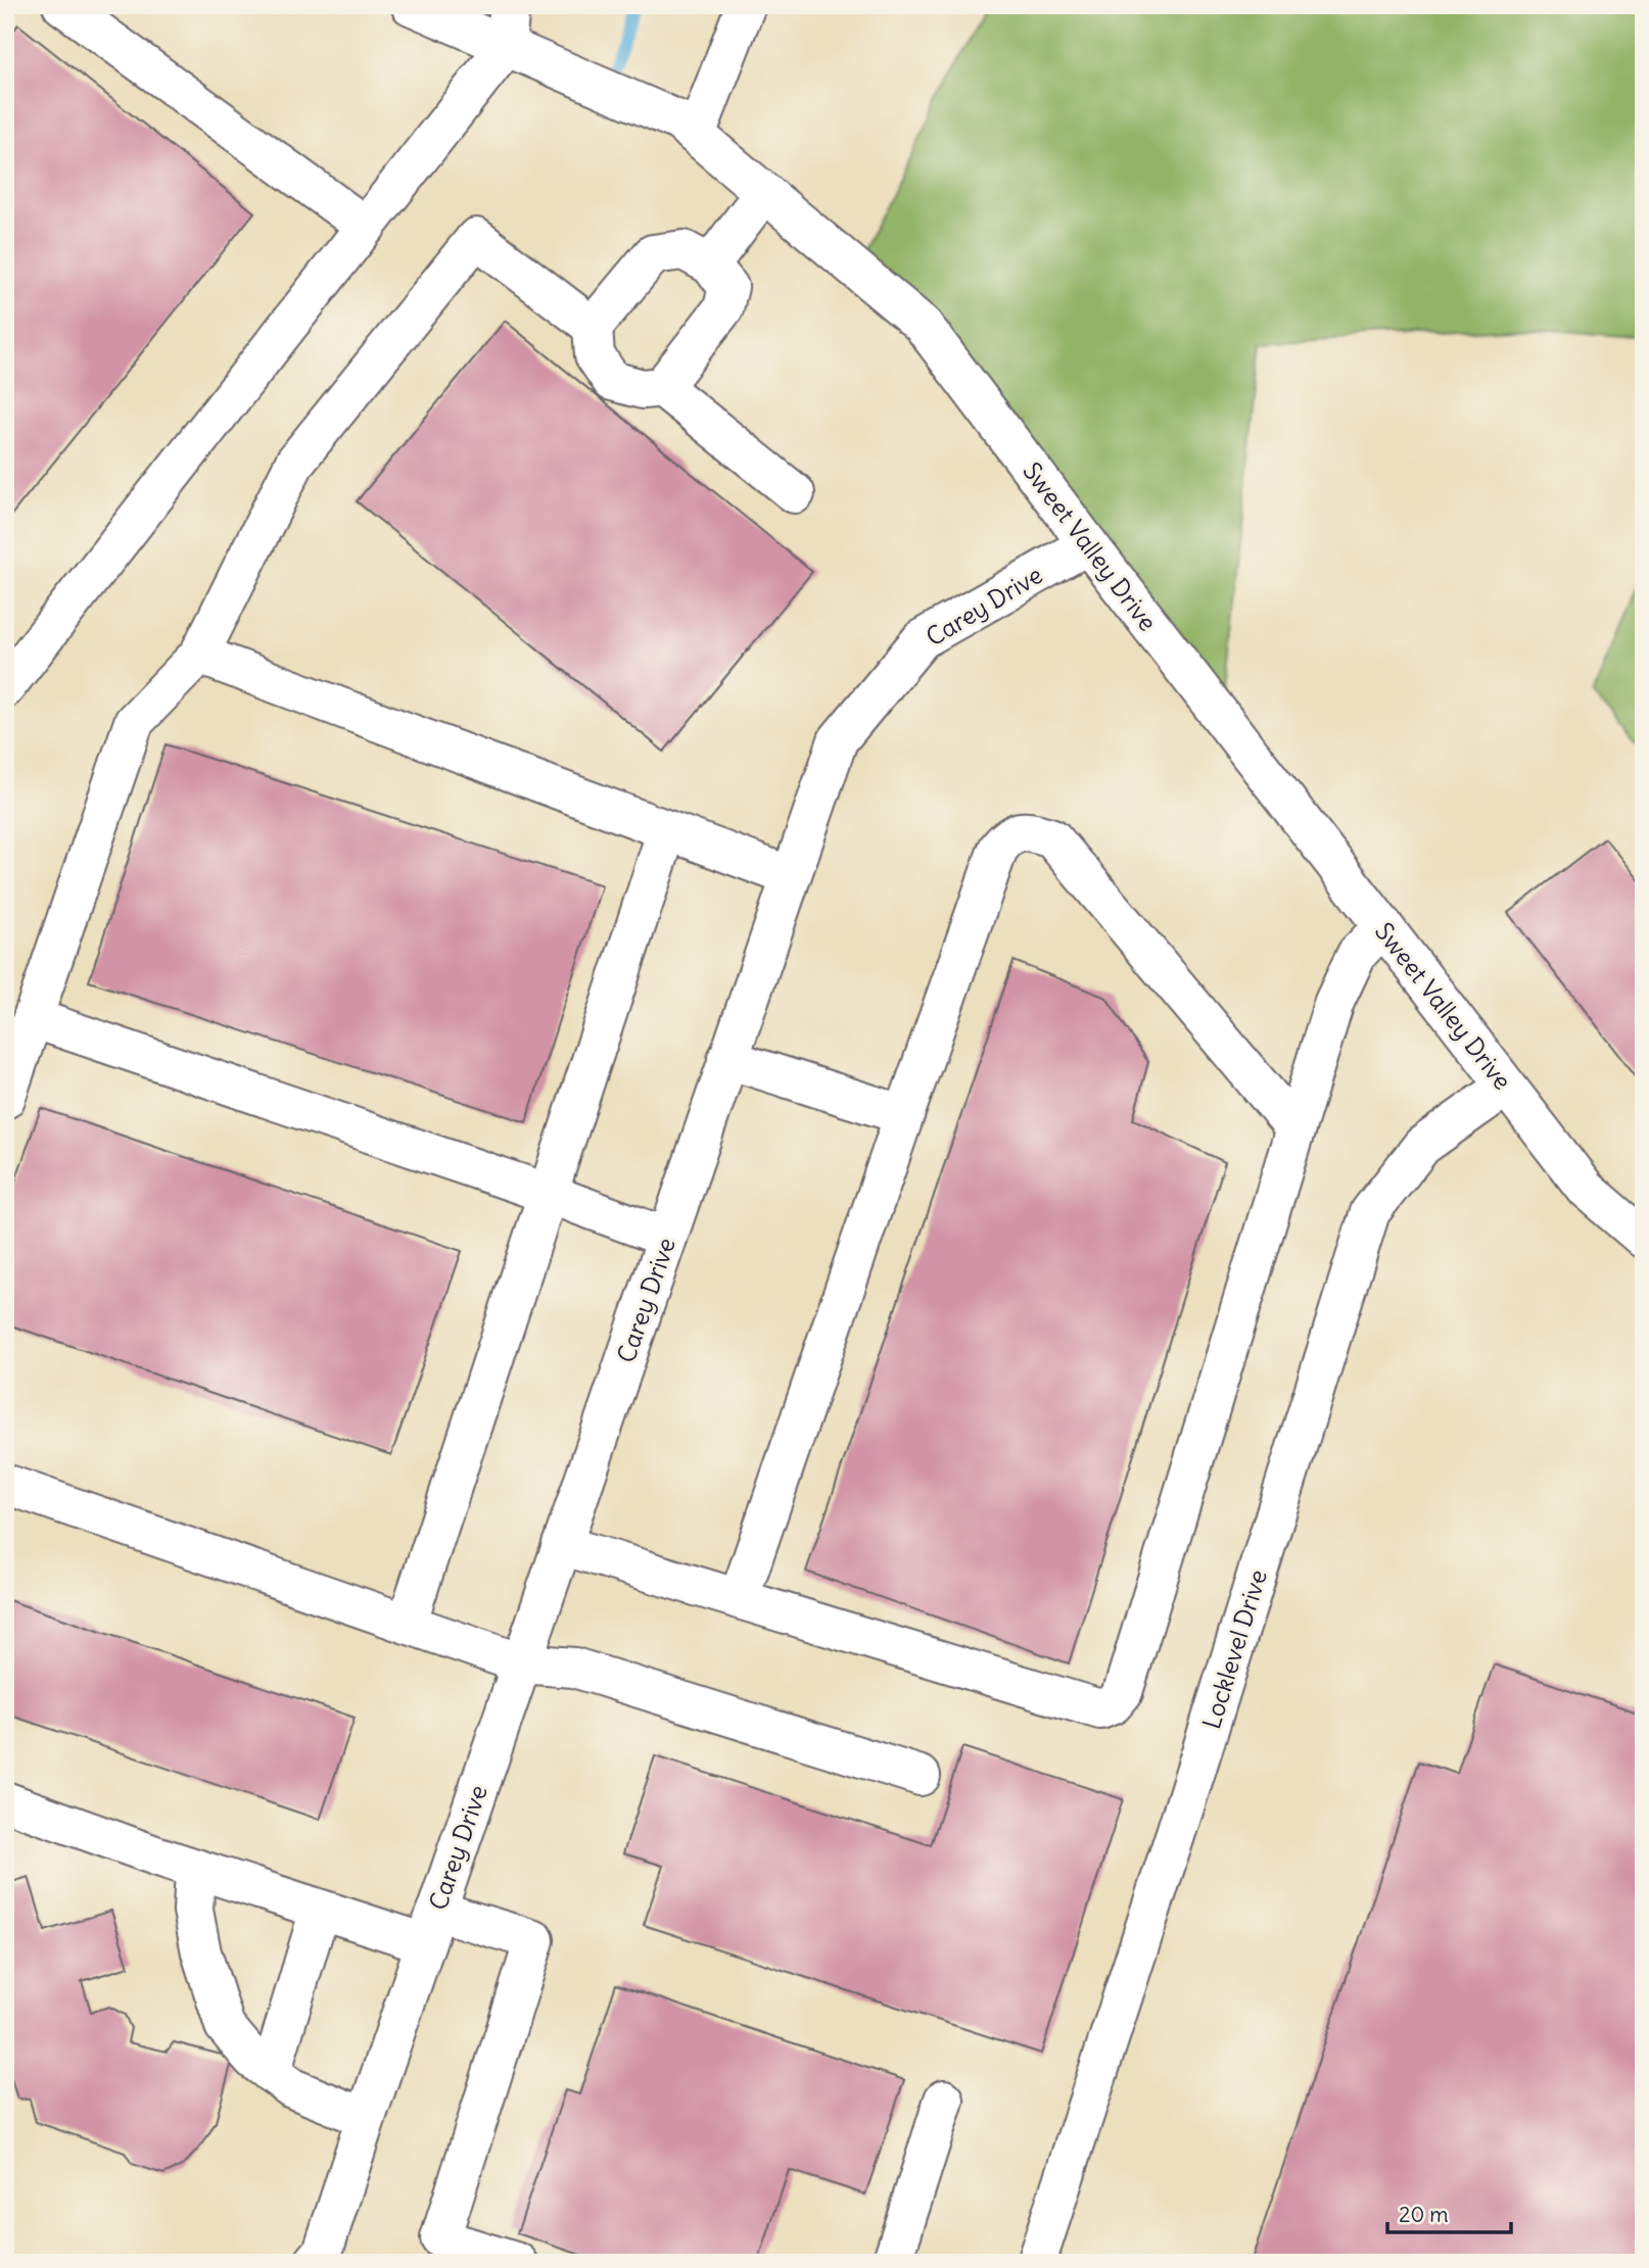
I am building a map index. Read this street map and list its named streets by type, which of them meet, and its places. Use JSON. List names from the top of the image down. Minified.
{"streets":{"street":["Sweet Valley Drive","Carey Drive","Locklevel Drive"]},"crossings":[["Sweet Valley Drive","Carey Drive"],["Sweet Valley Drive","Locklevel Drive"]],"scale_bar":"20 m"}
